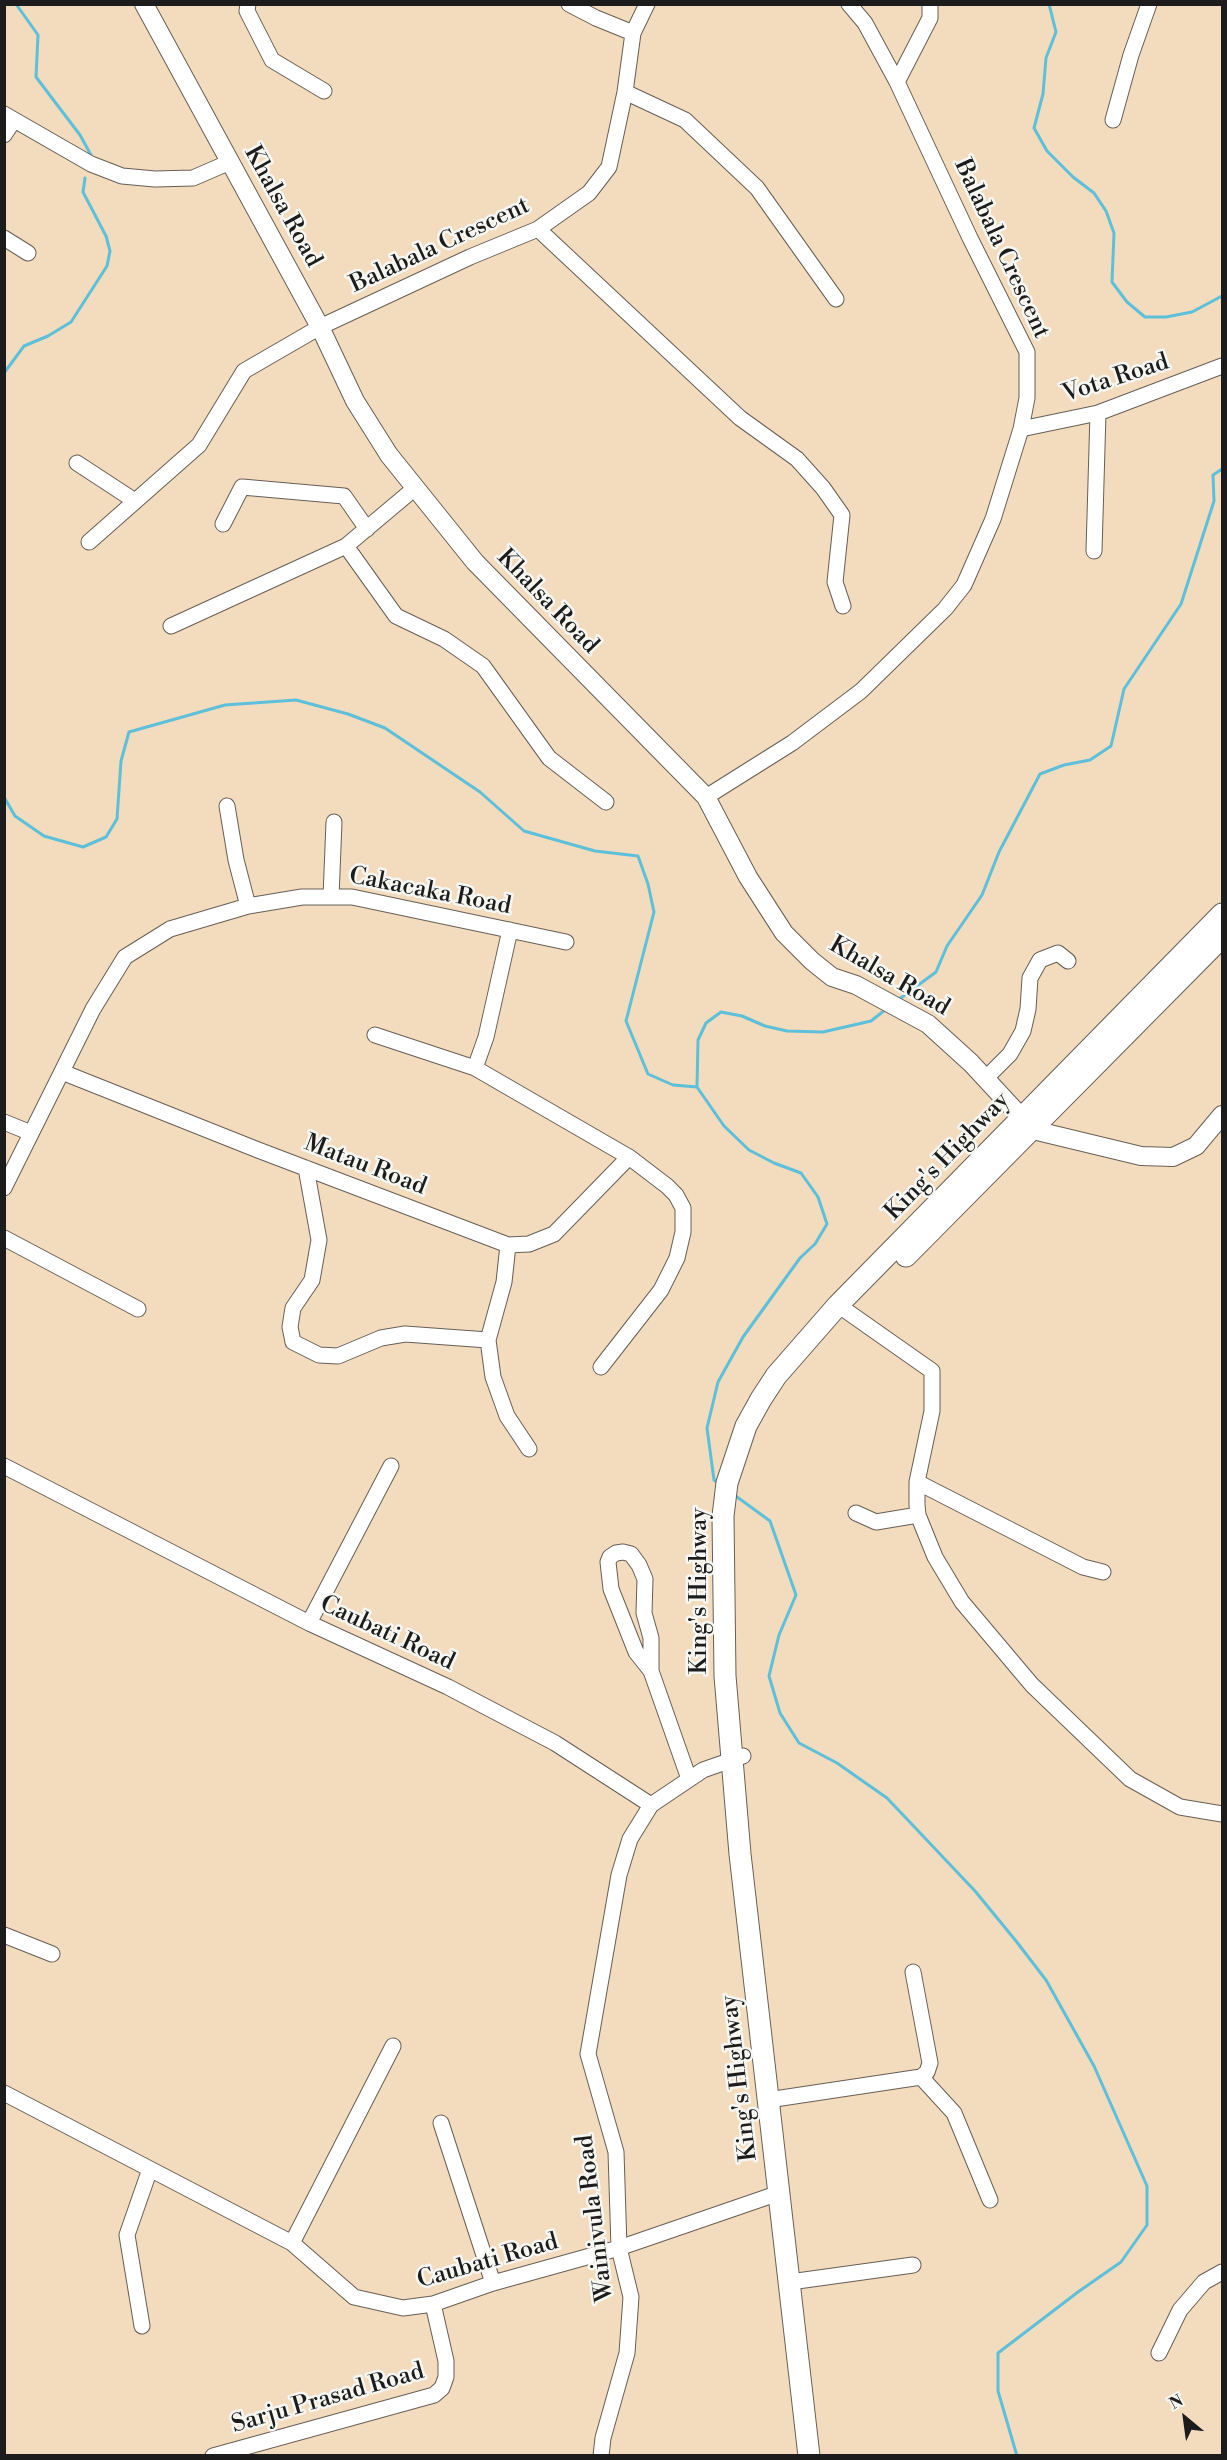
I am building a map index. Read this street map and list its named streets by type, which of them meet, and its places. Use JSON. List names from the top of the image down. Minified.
{"streets":{"highway":["King's Highway"],"main road":["Khalsa Road"],"street":["Balabala Crescent","Vota Road","Cakacaka Road","Matau Road","Caubati Road","Wainivula Road","Sarju Prasad Road"]},"crossings":[["Khalsa Road","Balabala Crescent"],["Khalsa Road","King's Highway"],["Balabala Crescent","Vota Road"],["Cakacaka Road","Matau Road"],["King's Highway","Caubati Road"],["Caubati Road","Wainivula Road"],["Caubati Road","Sarju Prasad Road"]],"north":"top left"}
